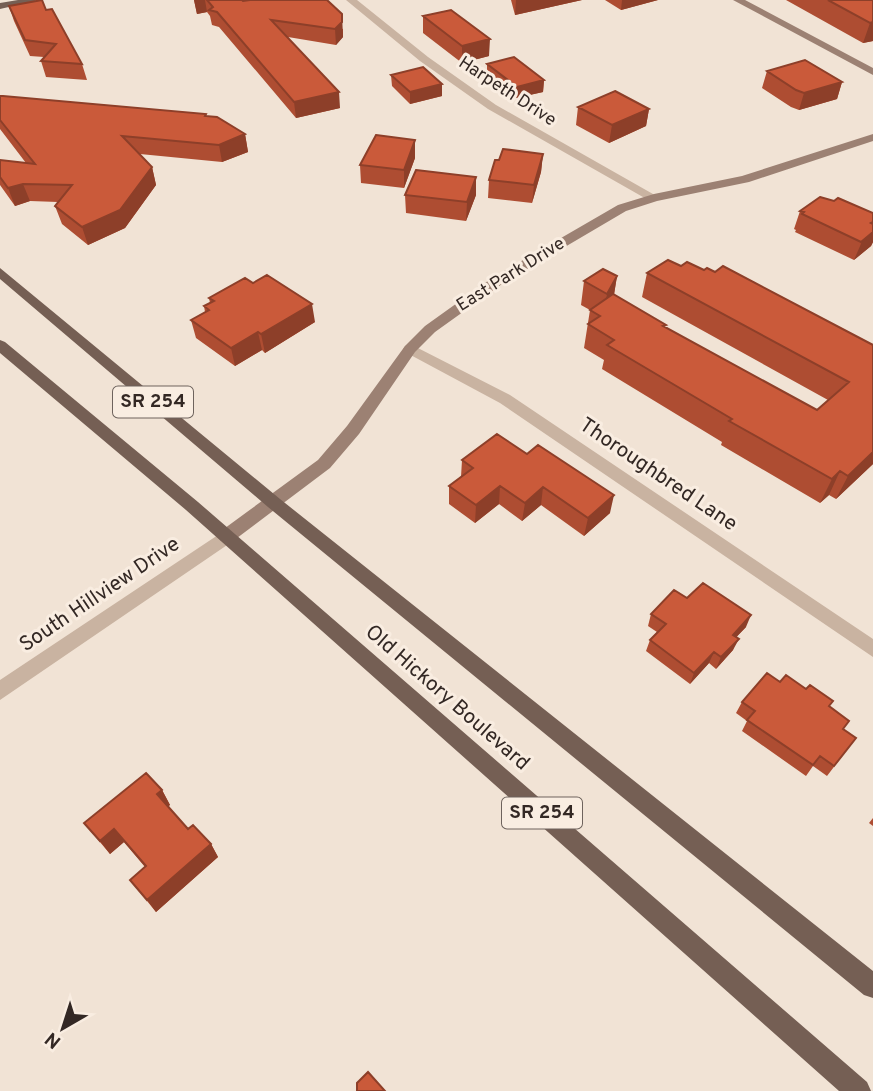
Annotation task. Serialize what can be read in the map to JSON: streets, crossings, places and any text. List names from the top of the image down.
{
  "streets": {
    "main road": ["SR 254", "Old Hickory Boulevard"],
    "street": [
      "Harpeth Drive",
      "East Park Drive",
      "Thoroughbred Lane",
      "South Hillview Drive"
    ]
  },
  "crossings": [
    ["Harpeth Drive", "East Park Drive"],
    ["East Park Drive", "Thoroughbred Lane"],
    ["East Park Drive", "South Hillview Drive"],
    ["East Park Drive", "Old Hickory Boulevard"],
    ["South Hillview Drive", "Old Hickory Boulevard"]
  ],
  "north": "bottom left"
}
